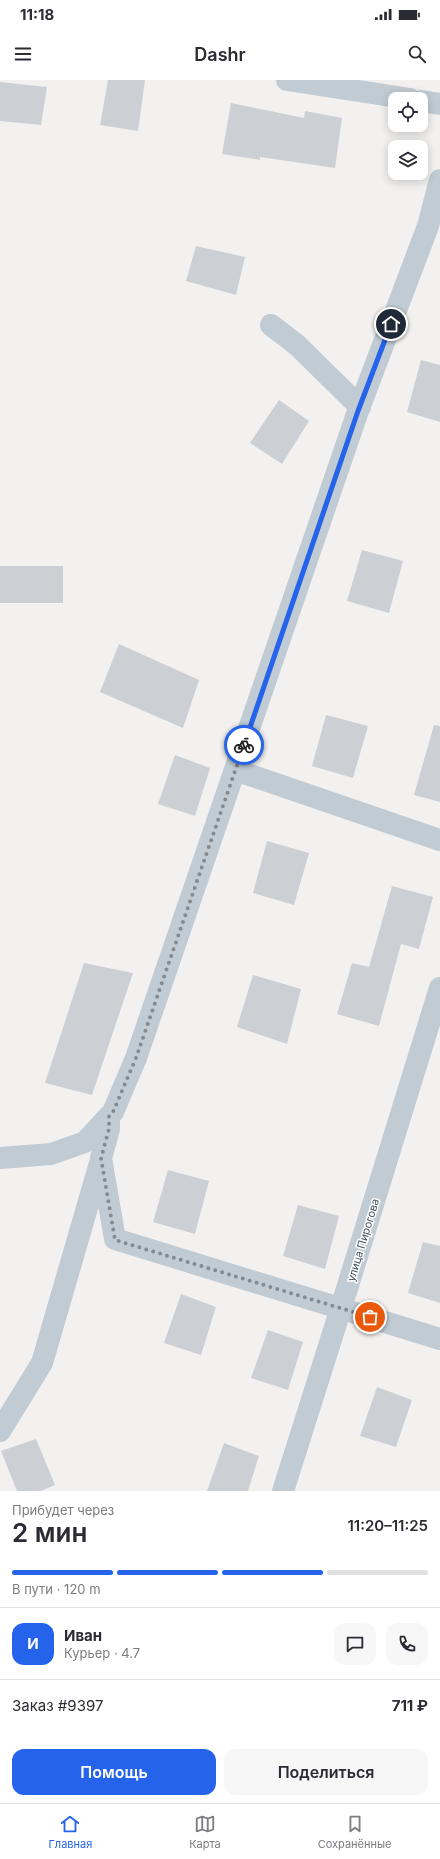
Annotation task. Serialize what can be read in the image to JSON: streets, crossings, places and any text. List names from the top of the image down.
{
  "streets": {
    "street": ["улица Пирогова"]
  },
  "page": {
    "status": "11:18",
    "header": "Dashr",
    "heading": ["2 мин", "Прибудет через", "11:20–11:25"],
    "panel": [
      "Иван",
      "Курьер · 4.7",
      "Заказ #9397",
      "711 ₽"
    ],
    "bar": "В пути · 120 m",
    "round": "И",
    "buttons": ["Помощь", "Поделиться"],
    "tabs": ["Главная", "Карта", "Сохранённые"]
  }
}
